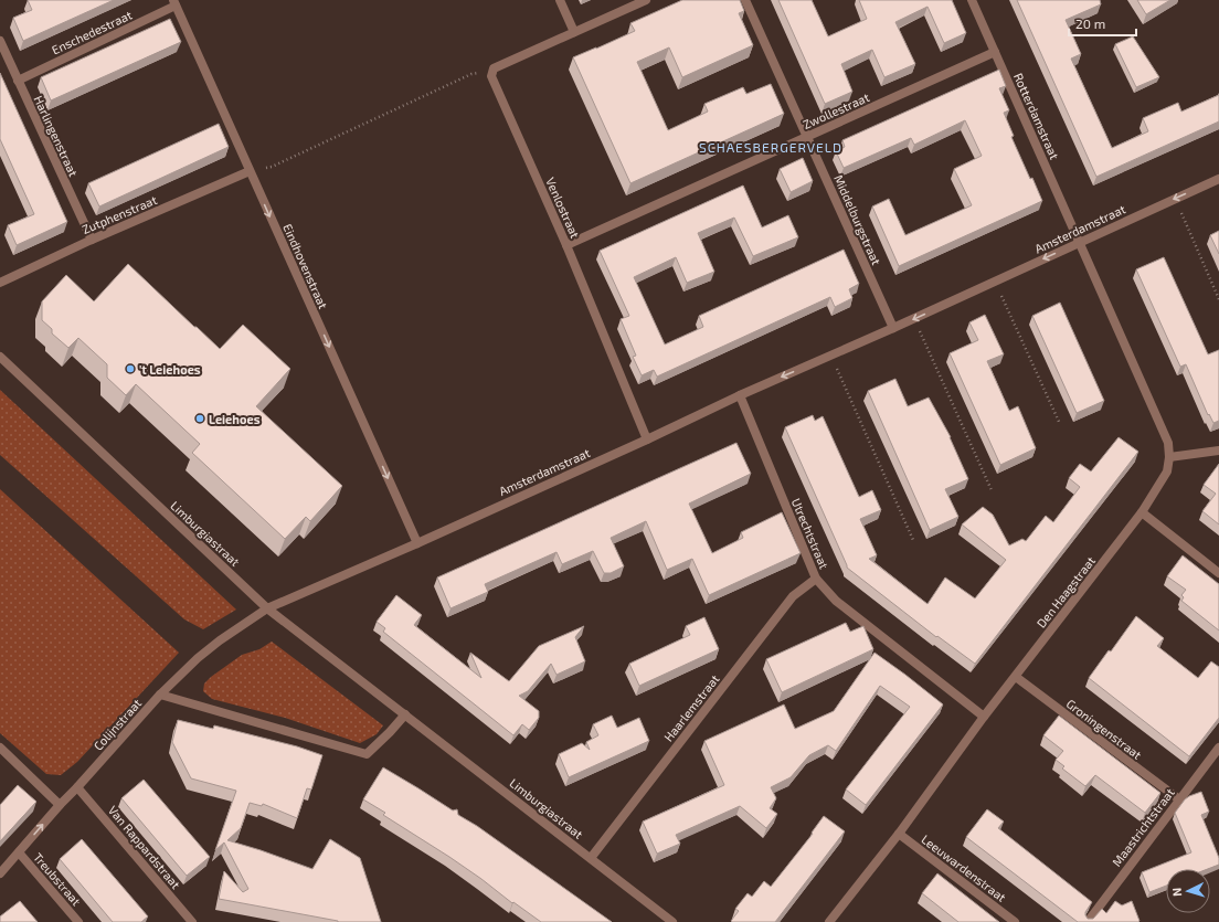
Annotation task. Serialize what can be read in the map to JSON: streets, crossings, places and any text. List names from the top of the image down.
{
  "streets": {
    "street": [
      "Enschedestraat",
      "Zwollestraat",
      "Rotterdamstraat",
      "Harlingenstraat",
      "Venlostraat",
      "Zutphenstraat",
      "Middelburgstraat",
      "Amsterdamstraat",
      "Eindhovenstraat",
      "Limburgiastraat",
      "Utrechtstraat",
      "Den Haagstraat",
      "Haarlemstraat",
      "Colijnstraat",
      "Groningenstraat",
      "Maastrichtstraat",
      "Van Rappardstraat",
      "Leeuwardenstraat",
      "Treubstraat"
    ]
  },
  "crossings": [
    ["Enschedestraat", "Harlingenstraat"],
    ["Enschedestraat", "Eindhovenstraat"],
    ["Zwollestraat", "Rotterdamstraat"],
    ["Zwollestraat", "Venlostraat"],
    ["Zwollestraat", "Middelburgstraat"],
    ["Rotterdamstraat", "Amsterdamstraat"],
    ["Rotterdamstraat", "Den Haagstraat"],
    ["Harlingenstraat", "Zutphenstraat"],
    ["Venlostraat", "Amsterdamstraat"],
    ["Zutphenstraat", "Eindhovenstraat"],
    ["Middelburgstraat", "Amsterdamstraat"],
    ["Amsterdamstraat", "Eindhovenstraat"],
    ["Amsterdamstraat", "Limburgiastraat"],
    ["Amsterdamstraat", "Utrechtstraat"],
    ["Amsterdamstraat", "Den Haagstraat"],
    ["Amsterdamstraat", "Colijnstraat"],
    ["Limburgiastraat", "Haarlemstraat"],
    ["Limburgiastraat", "Colijnstraat"],
    ["Utrechtstraat", "Den Haagstraat"],
    ["Utrechtstraat", "Haarlemstraat"],
    ["Den Haagstraat", "Groningenstraat"],
    ["Den Haagstraat", "Leeuwardenstraat"],
    ["Colijnstraat", "Van Rappardstraat"],
    ["Colijnstraat", "Treubstraat"],
    ["Groningenstraat", "Maastrichtstraat"]
  ],
  "one_way": ["Eindhovenstraat"],
  "districts": ["SCHAESBERGERVELD"],
  "places": ["'t Leiehoes", "Leiehoes"],
  "scale_bar": "20 m",
  "north": "left"
}
